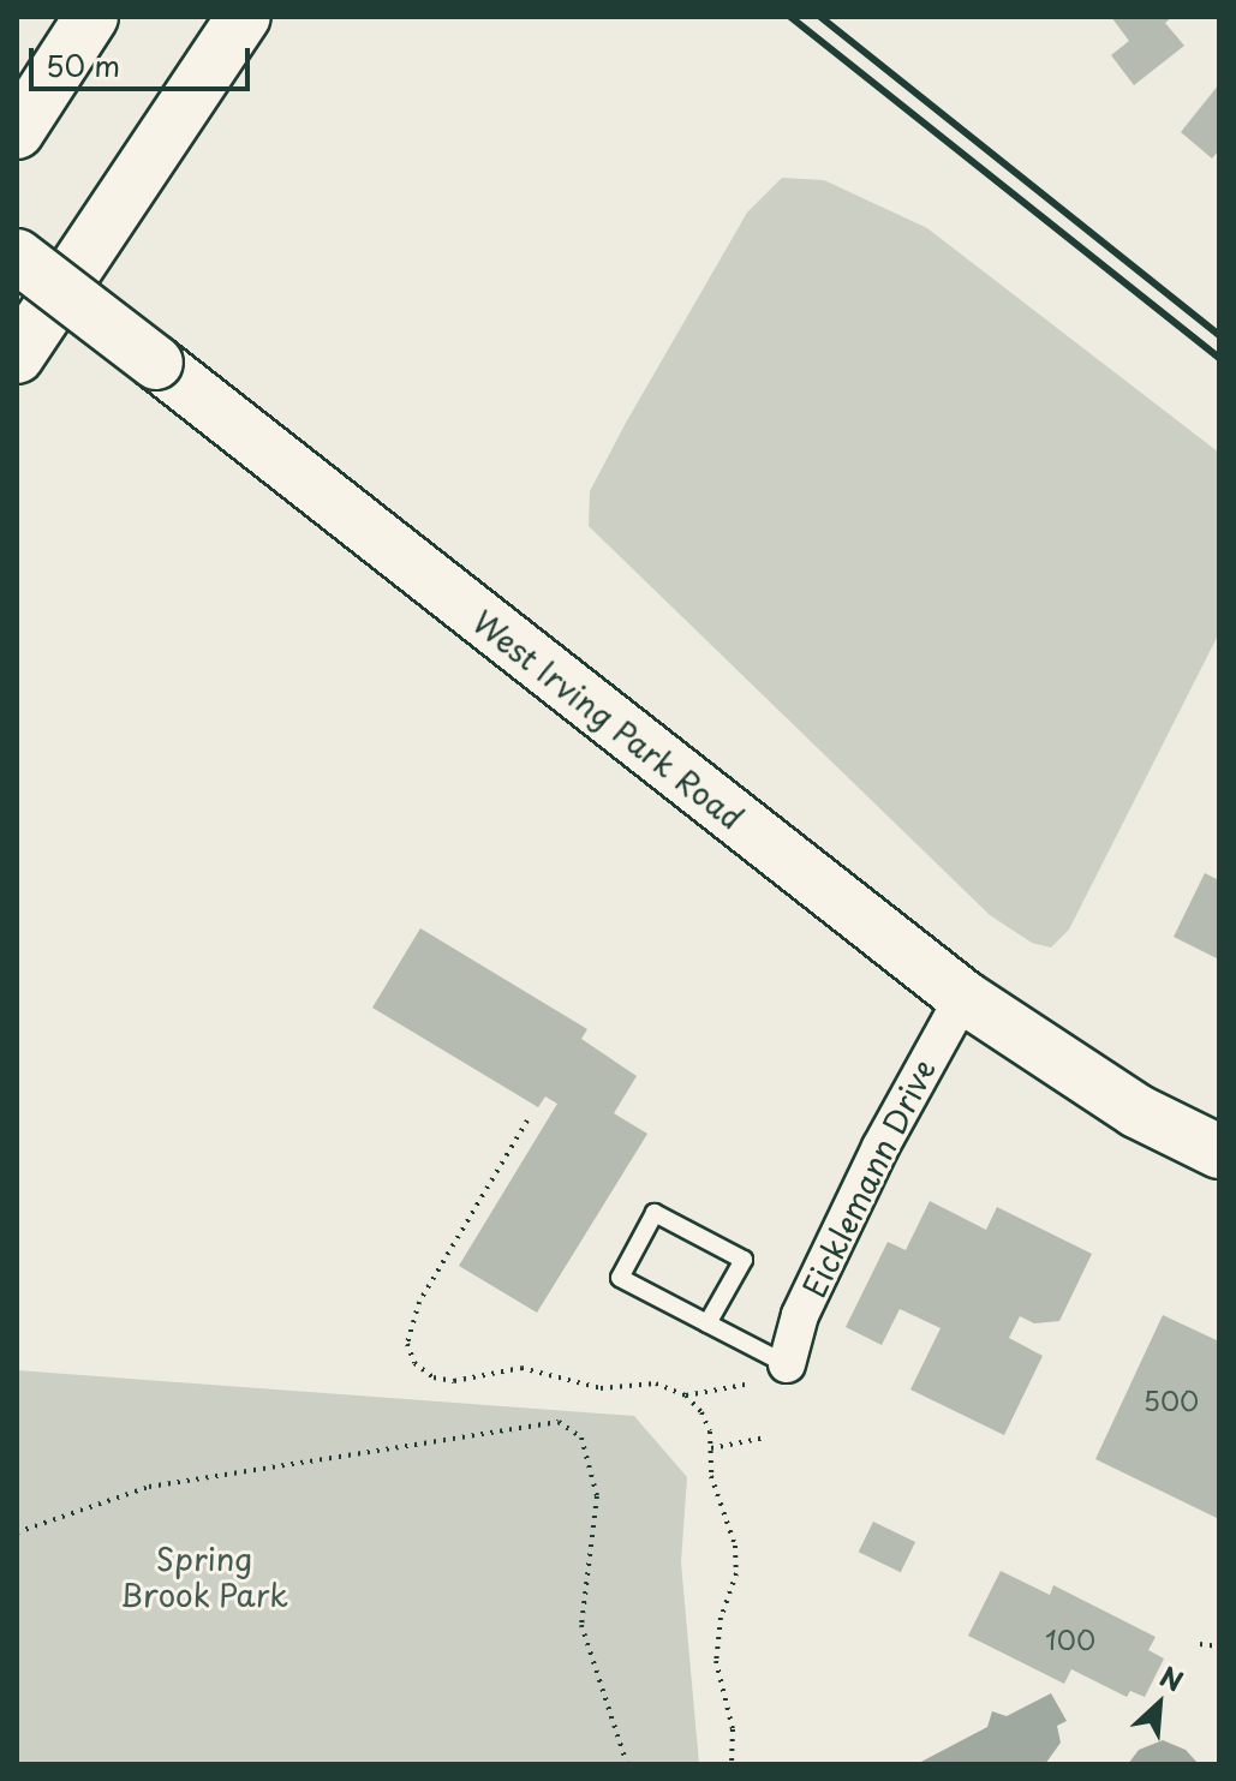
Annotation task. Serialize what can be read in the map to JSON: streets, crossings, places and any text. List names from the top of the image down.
{
  "streets": {
    "main road": ["West Irving Park Road"],
    "street": ["Eicklemann Drive"]
  },
  "crossings": [
    ["West Irving Park Road", "Eicklemann Drive"]
  ],
  "parks": ["Spring Brook Park"],
  "house_numbers": ["500", "100"],
  "scale_bar": "50 m",
  "north": "top right"
}
